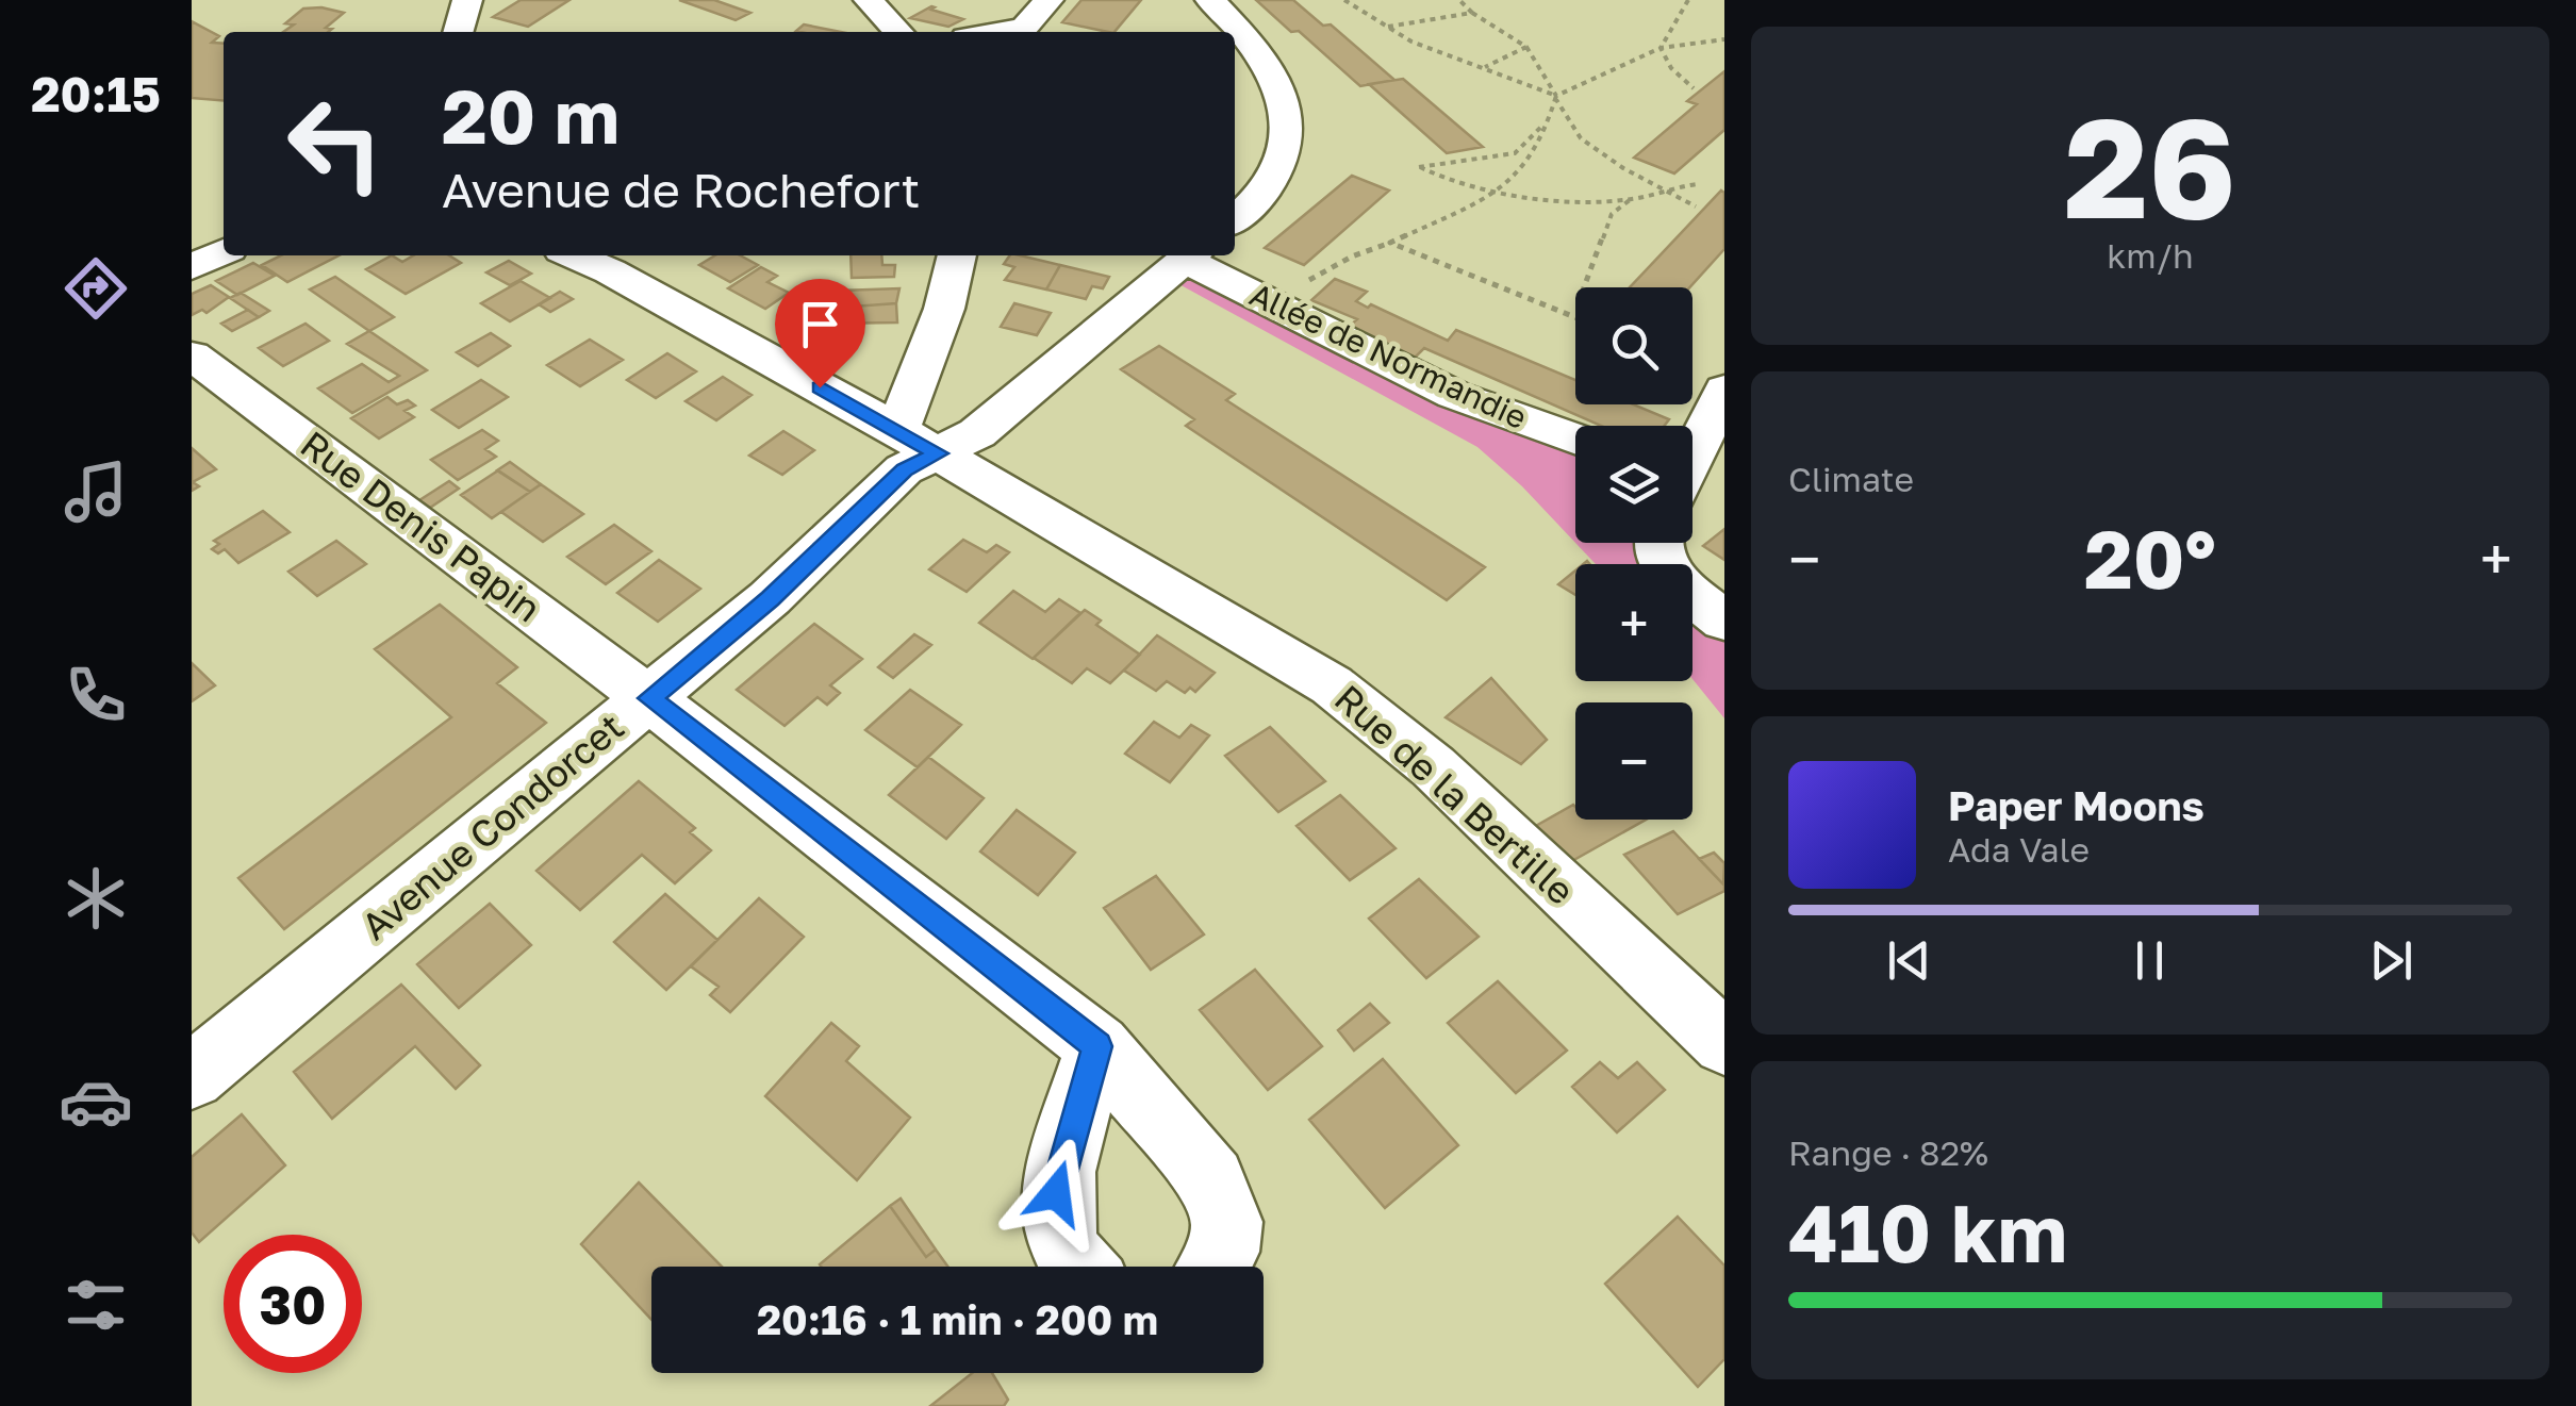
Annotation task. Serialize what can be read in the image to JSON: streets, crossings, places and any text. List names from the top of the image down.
{
  "streets": {
    "street": [
      "Allée de Normandie",
      "Rue Denis Papin",
      "Rue de la Bertille",
      "Avenue Condorcet"
    ]
  },
  "crossings": [
    ["Rue Denis Papin", "Avenue Condorcet"],
    ["Rue de la Bertille", "Avenue Condorcet"]
  ],
  "page": {
    "tabs": "20:15",
    "tile": [
      ["26", "km/h"],
      "Climate",
      ["Range · 82%", "410 km"]
    ],
    "turn": ["20 m", "Avenue de Rochefort"],
    "map_buttons": ["+", "−"],
    "heat": ["−", "20°", "+"],
    "song": ["Paper Moons", "Ada Vale"],
    "limit": "30",
    "trip": "20:16 · 1 min · 200 m"
  }
}
